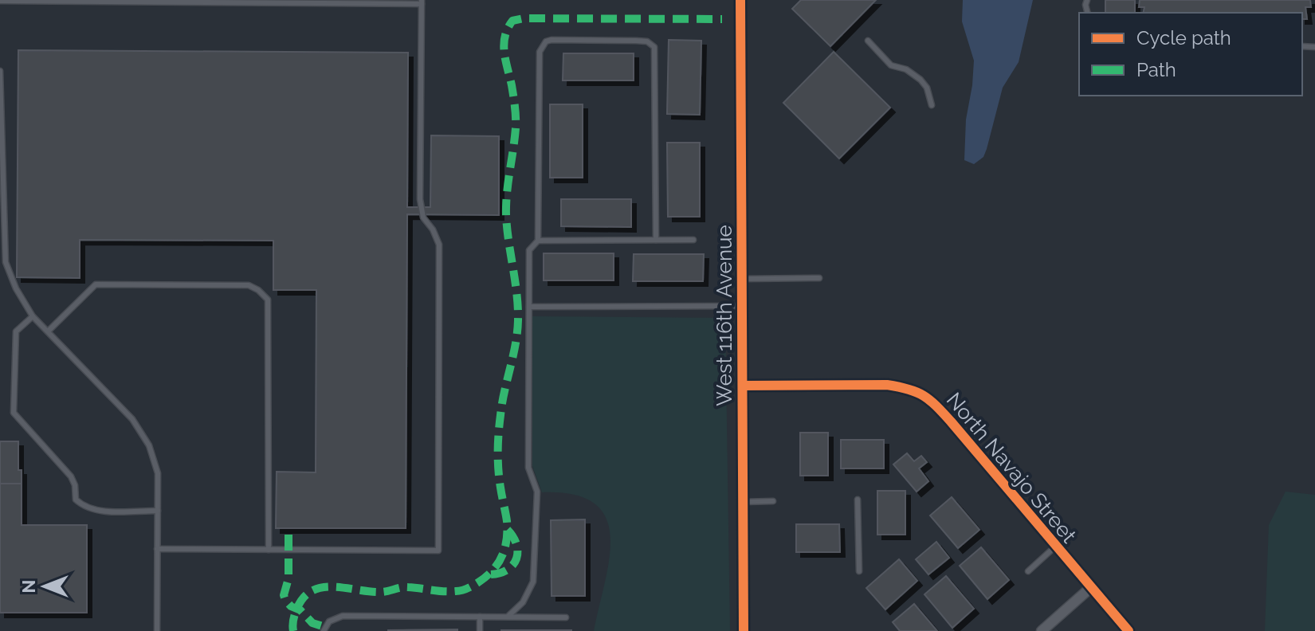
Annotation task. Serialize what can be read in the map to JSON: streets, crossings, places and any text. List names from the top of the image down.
{
  "streets": {
    "street": ["West 116th Avenue", "North Navajo Street"]
  },
  "crossings": [
    ["West 116th Avenue", "North Navajo Street"]
  ],
  "legend": ["Cycle path", "Path"],
  "north": "left"
}
